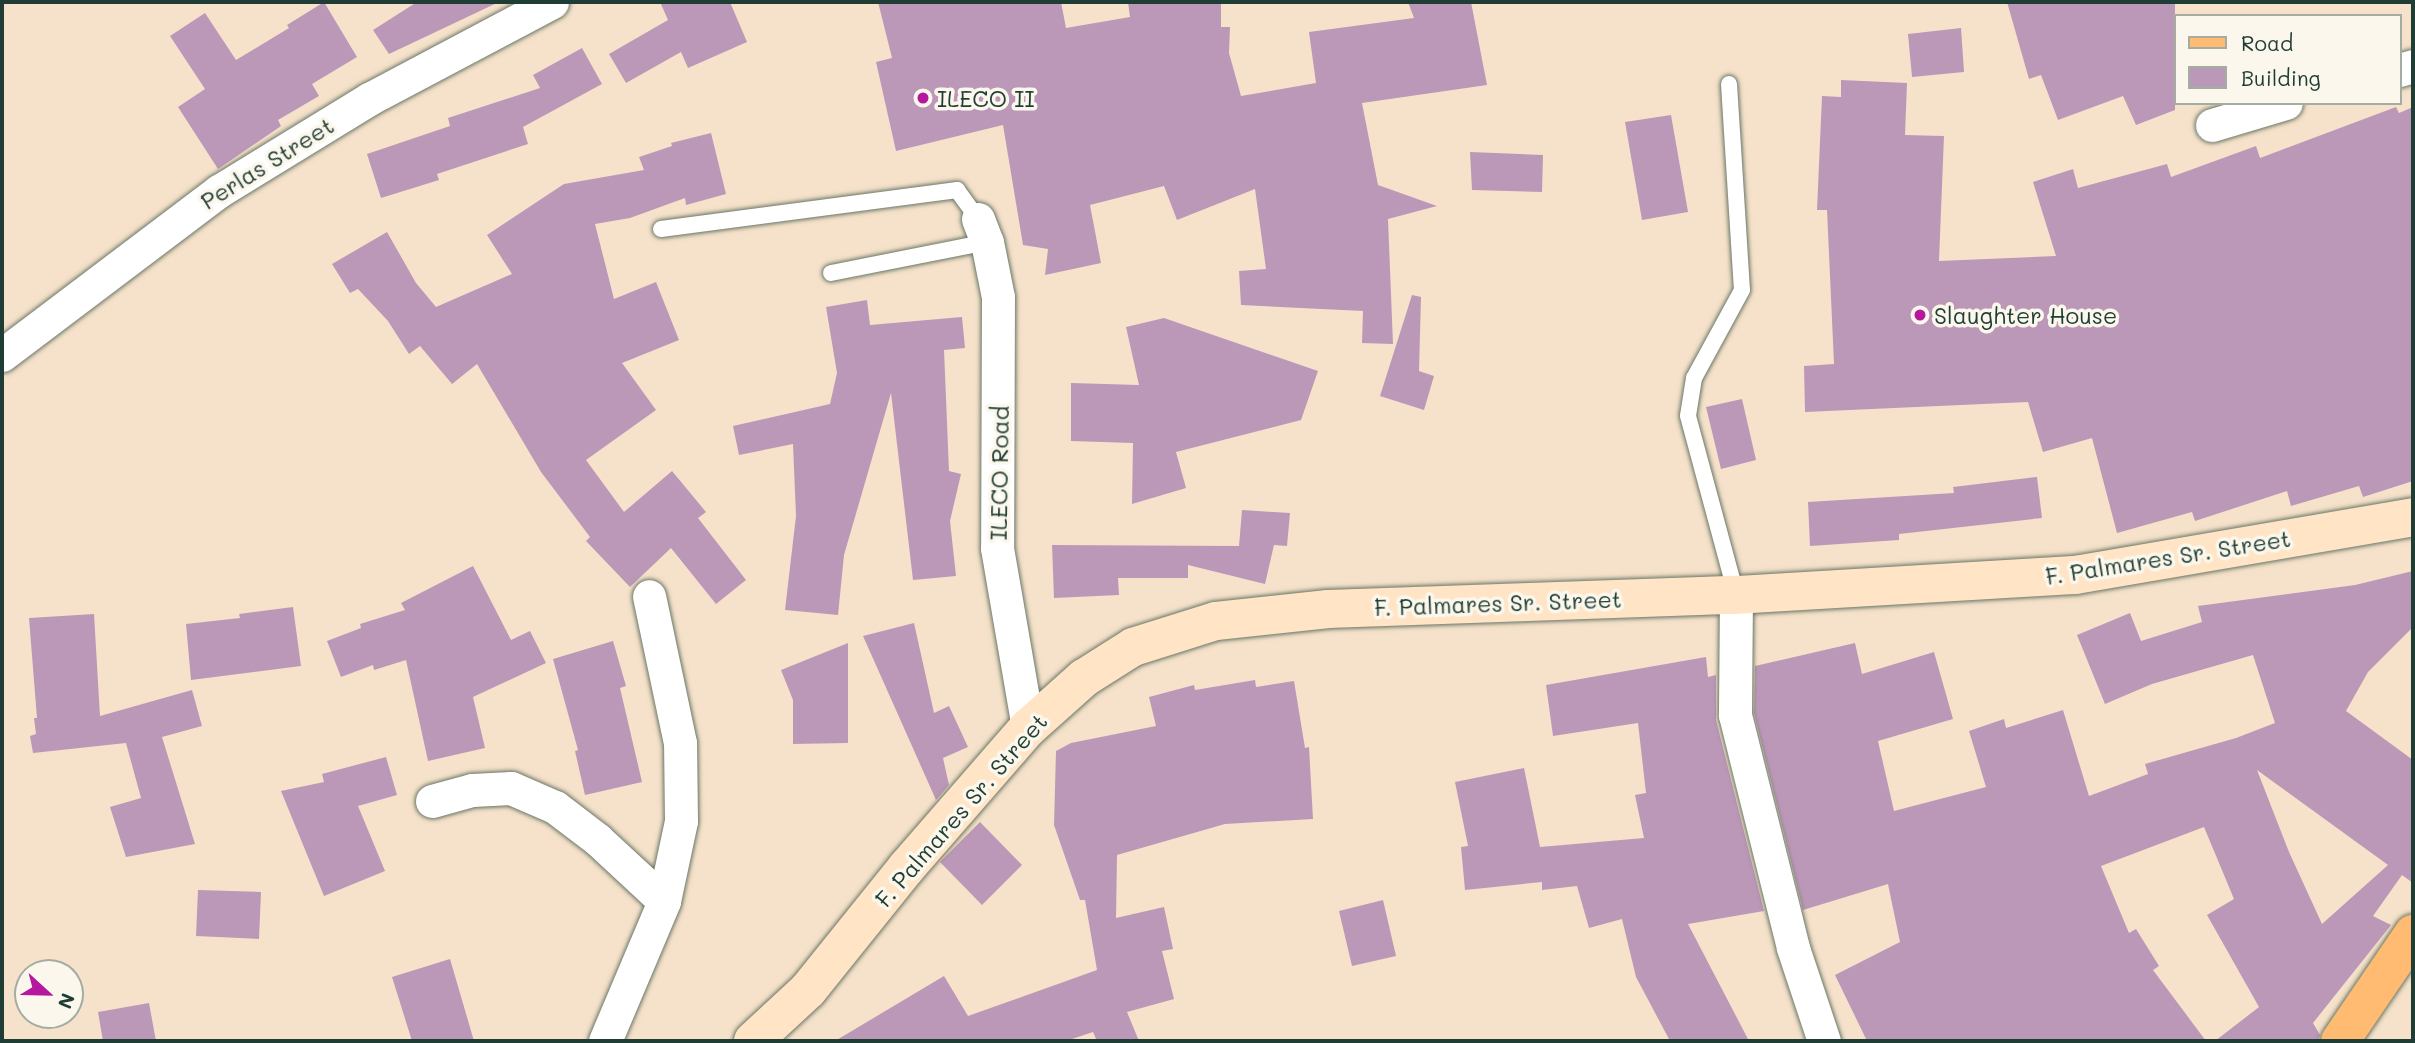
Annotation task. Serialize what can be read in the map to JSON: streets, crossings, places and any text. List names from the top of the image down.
{
  "streets": {
    "main road": ["F. Palmares Sr. Street"],
    "street": ["Perlas Street", "ILECO Road"]
  },
  "crossings": [
    ["ILECO Road", "F. Palmares Sr. Street"]
  ],
  "places": ["ILECO II", "Slaughter House"],
  "legend": ["Road", "Building"],
  "north": "right"
}
